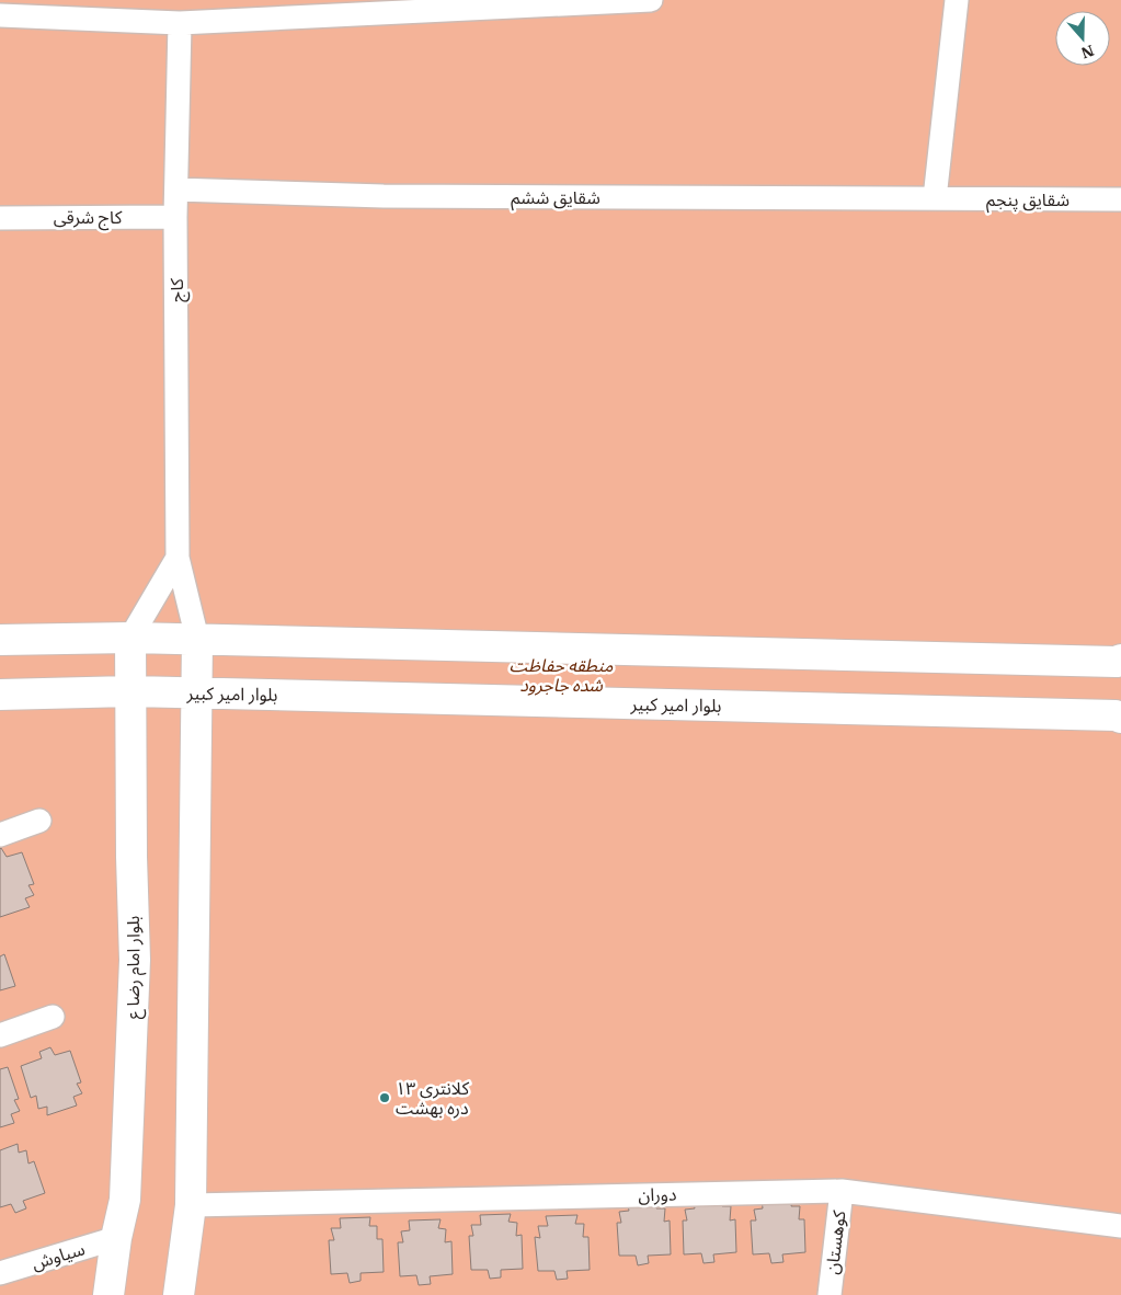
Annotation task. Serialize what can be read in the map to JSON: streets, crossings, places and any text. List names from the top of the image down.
{
  "streets": {
    "main road": ["بلوار امیر کبیر", "بلوار امام رضا ع"],
    "street": [
      "شقایق ششم",
      "شقایق پنجم",
      "کاج شرقی",
      "کاج",
      "دوران",
      "کوهستان",
      "سیاوش"
    ]
  },
  "crossings": [
    ["شقایق ششم", "شقایق پنجم"],
    ["شقایق ششم", "کاج"],
    ["کاج شرقی", "کاج"],
    ["بلوار امیر کبیر", "بلوار امام رضا ع"],
    ["بلوار امام رضا ع", "سیاوش"],
    ["دوران", "کوهستان"]
  ],
  "parks": ["منطقه حفاظت شده جاجرود"],
  "places": ["کلانتری ۱۳ دره بهشت"],
  "north": "bottom"
}
